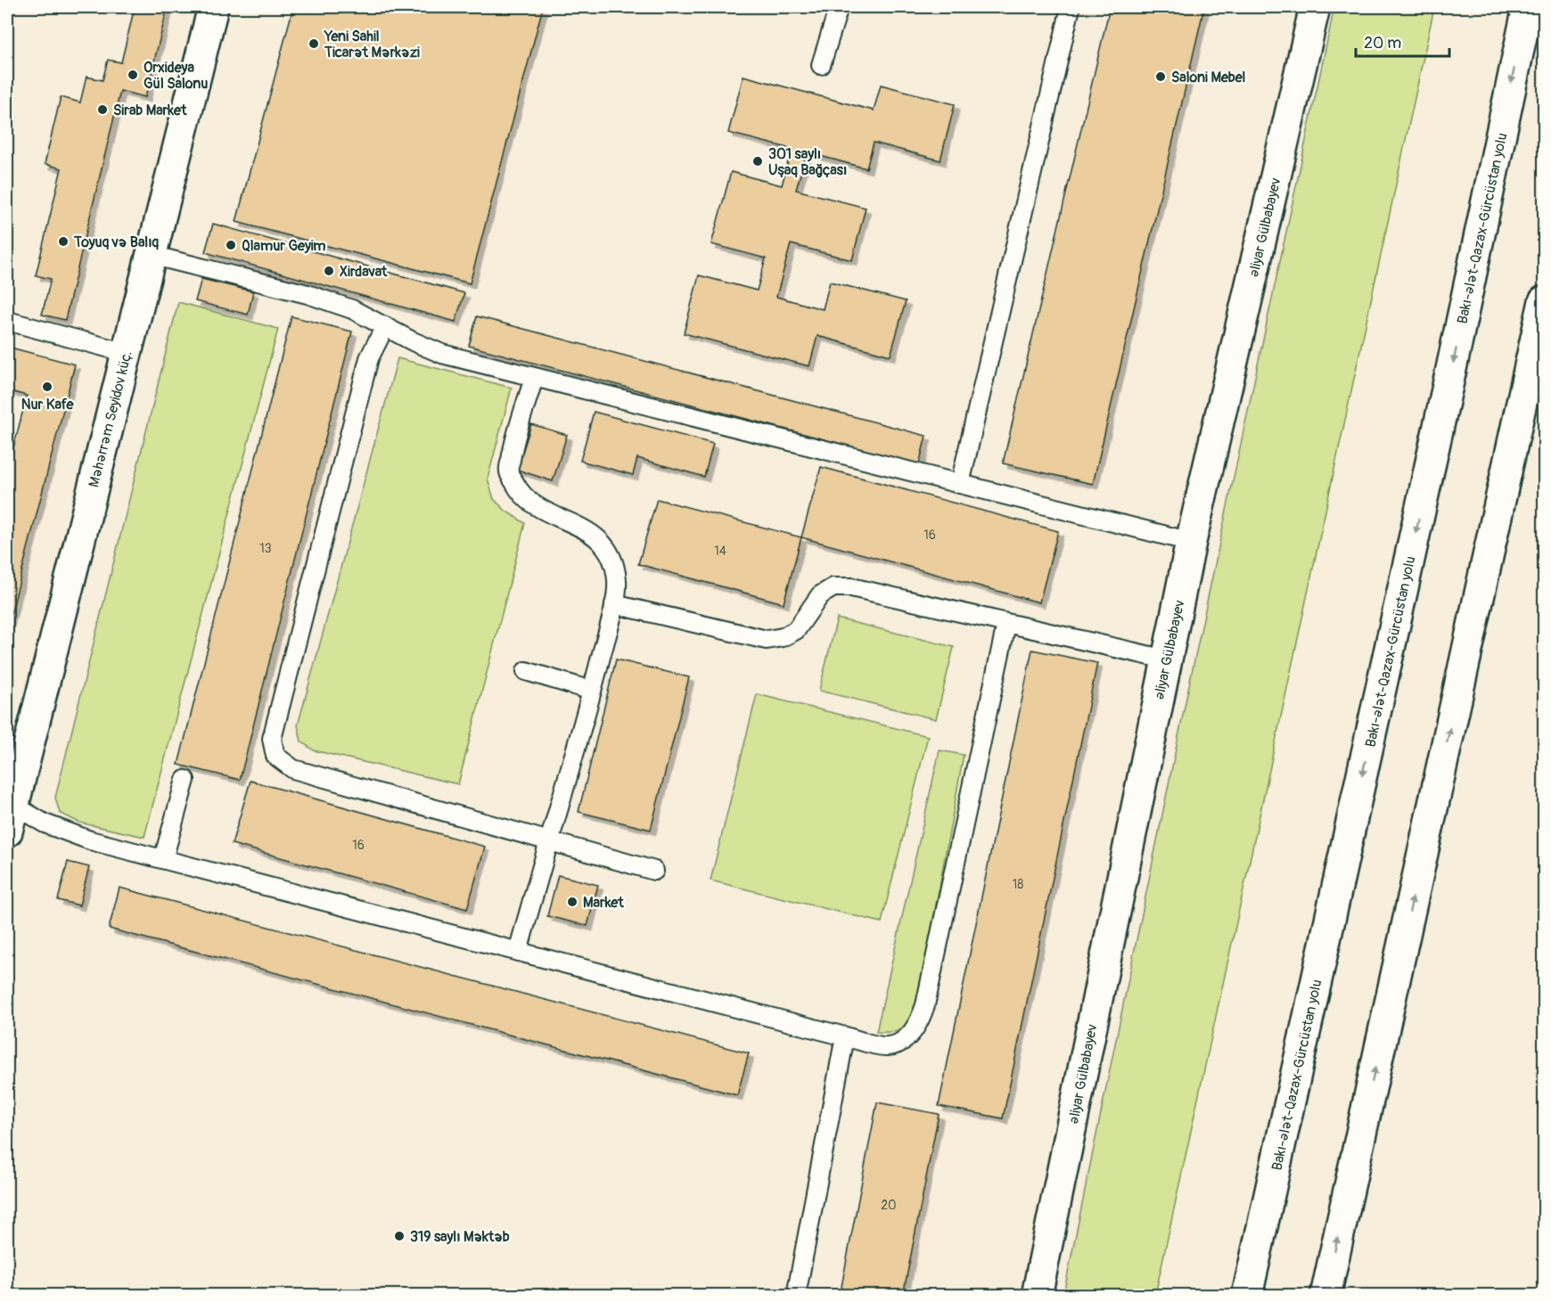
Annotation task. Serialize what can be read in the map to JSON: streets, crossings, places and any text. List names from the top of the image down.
{
  "streets": {
    "main road": ["Əliyar Gülbabayev", "Bakı-Ələt-Qazax-Gürcüstan yolu", "Məhərrəm Seyidov küç."]
  },
  "places": [
    "Yeni Sahil Ticarət Mərkəzi",
    "Orxideya Gül Salonu",
    "Saloni Mebel",
    "Sirab Market",
    "301 saylı Uşaq Bağçası",
    "Toyuq və Balıq",
    "Qlamur Geyim",
    "Xirdavat",
    "Nur Kafe",
    "Market",
    "319 saylı Məktəb"
  ],
  "house_numbers": [
    "16",
    "13",
    "14",
    "16",
    "18",
    "20"
  ],
  "scale_bar": "20 m"
}
